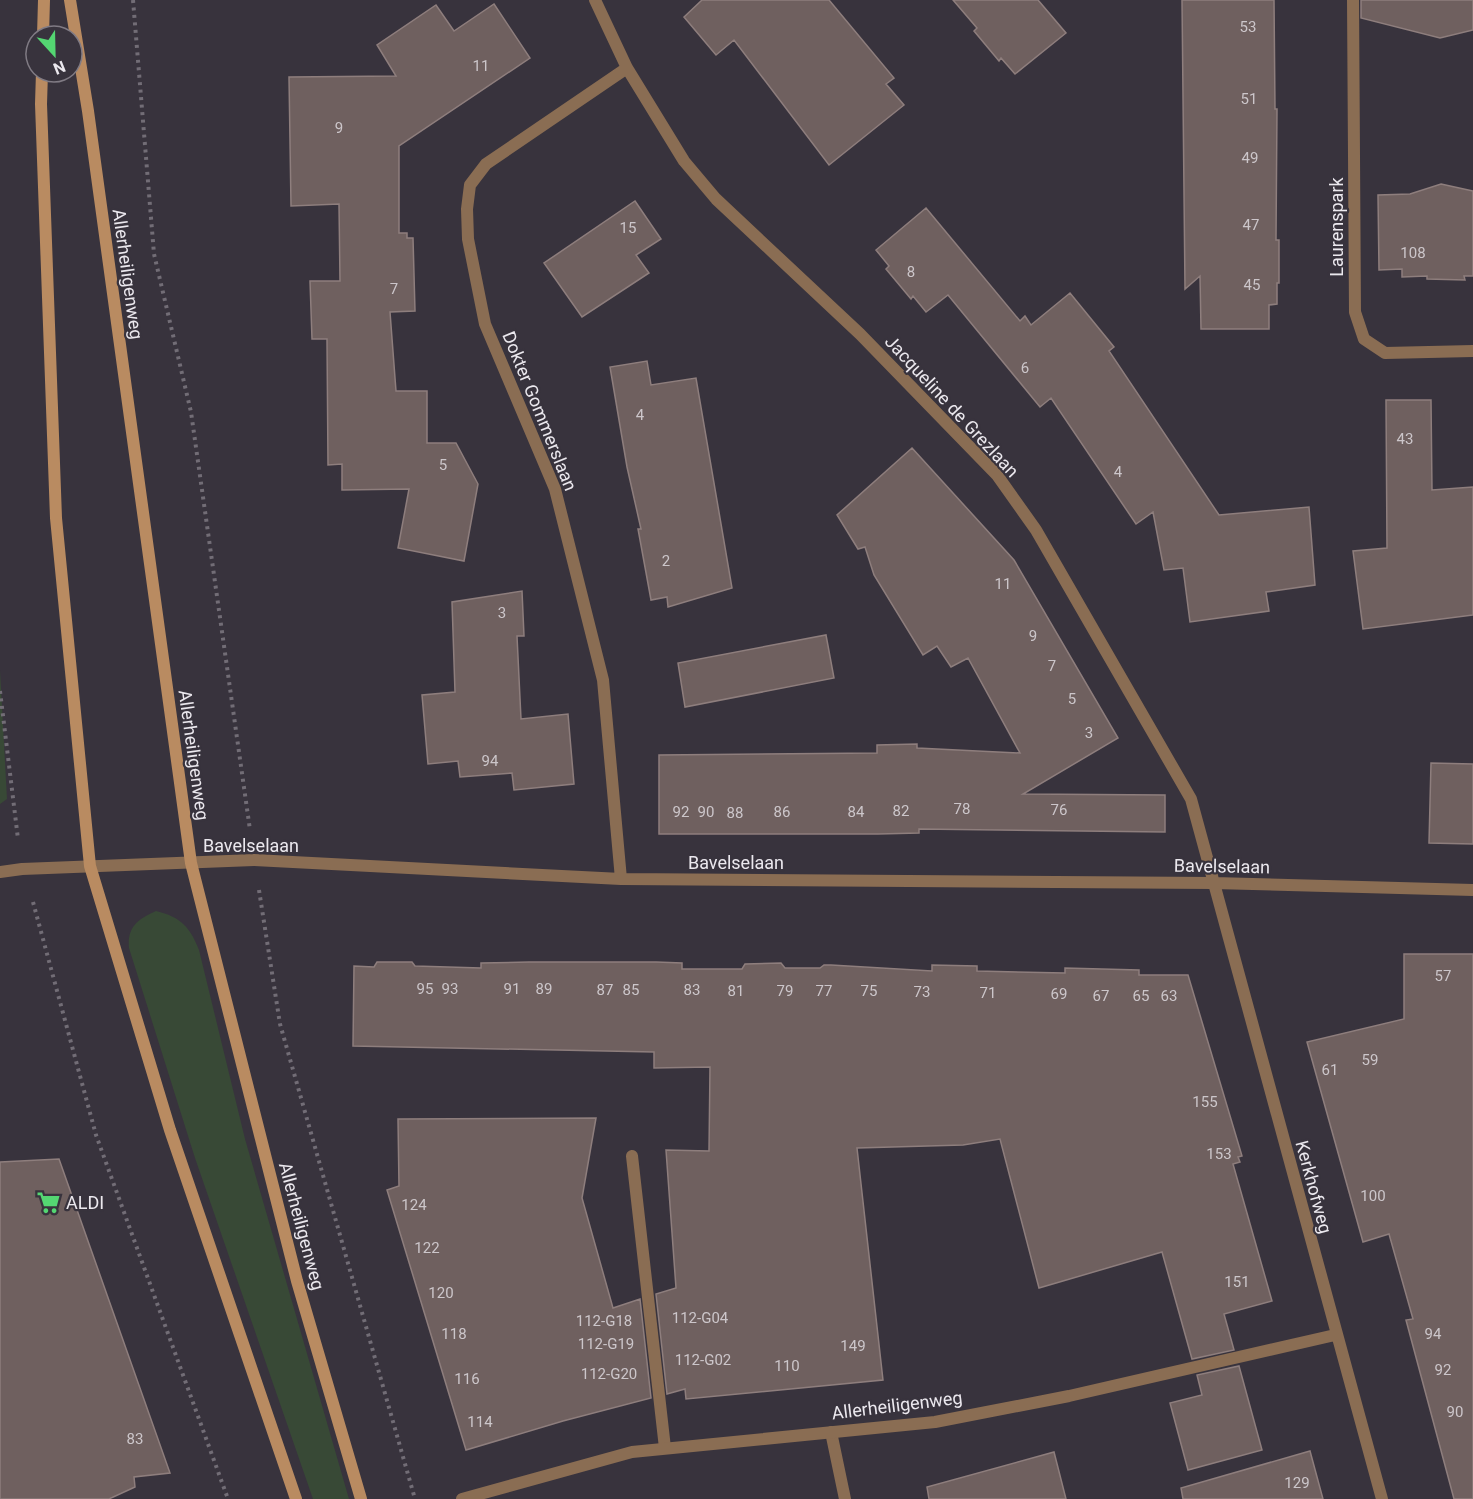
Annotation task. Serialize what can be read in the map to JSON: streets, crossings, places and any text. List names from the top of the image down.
{
  "streets": {
    "main road": ["Allerheiligenweg"],
    "street": [
      "Laurenspark",
      "Jacqueline de Grezlaan",
      "Dokter Gommerslaan",
      "Bavelselaan",
      "Kerkhofweg"
    ]
  },
  "crossings": [
    ["Allerheiligenweg", "Bavelselaan"],
    ["Allerheiligenweg", "Kerkhofweg"],
    ["Jacqueline de Grezlaan", "Dokter Gommerslaan"],
    ["Jacqueline de Grezlaan", "Bavelselaan"],
    ["Jacqueline de Grezlaan", "Kerkhofweg"],
    ["Dokter Gommerslaan", "Bavelselaan"],
    ["Bavelselaan", "Kerkhofweg"]
  ],
  "places": {
    "supermarket": ["ALDI"]
  },
  "house_numbers": [
    "53",
    "11",
    "51",
    "9",
    "49",
    "47",
    "15",
    "108",
    "8",
    "45",
    "7",
    "6",
    "4",
    "43",
    "5",
    "4",
    "2",
    "11",
    "3",
    "9",
    "7",
    "5",
    "3",
    "94",
    "78",
    "76",
    "82",
    "92",
    "90",
    "86",
    "84",
    "88",
    "57",
    "95",
    "93",
    "91",
    "89",
    "87",
    "85",
    "83",
    "81",
    "79",
    "77",
    "75",
    "73",
    "71",
    "69",
    "67",
    "65",
    "63",
    "59",
    "61",
    "155",
    "153",
    "100",
    "124",
    "122",
    "151",
    "120",
    "112-G04",
    "112-G18",
    "118",
    "94",
    "112-G19",
    "149",
    "112-G02",
    "110",
    "92",
    "112-G20",
    "116",
    "90",
    "114",
    "83",
    "129"
  ],
  "north": "bottom"
}
